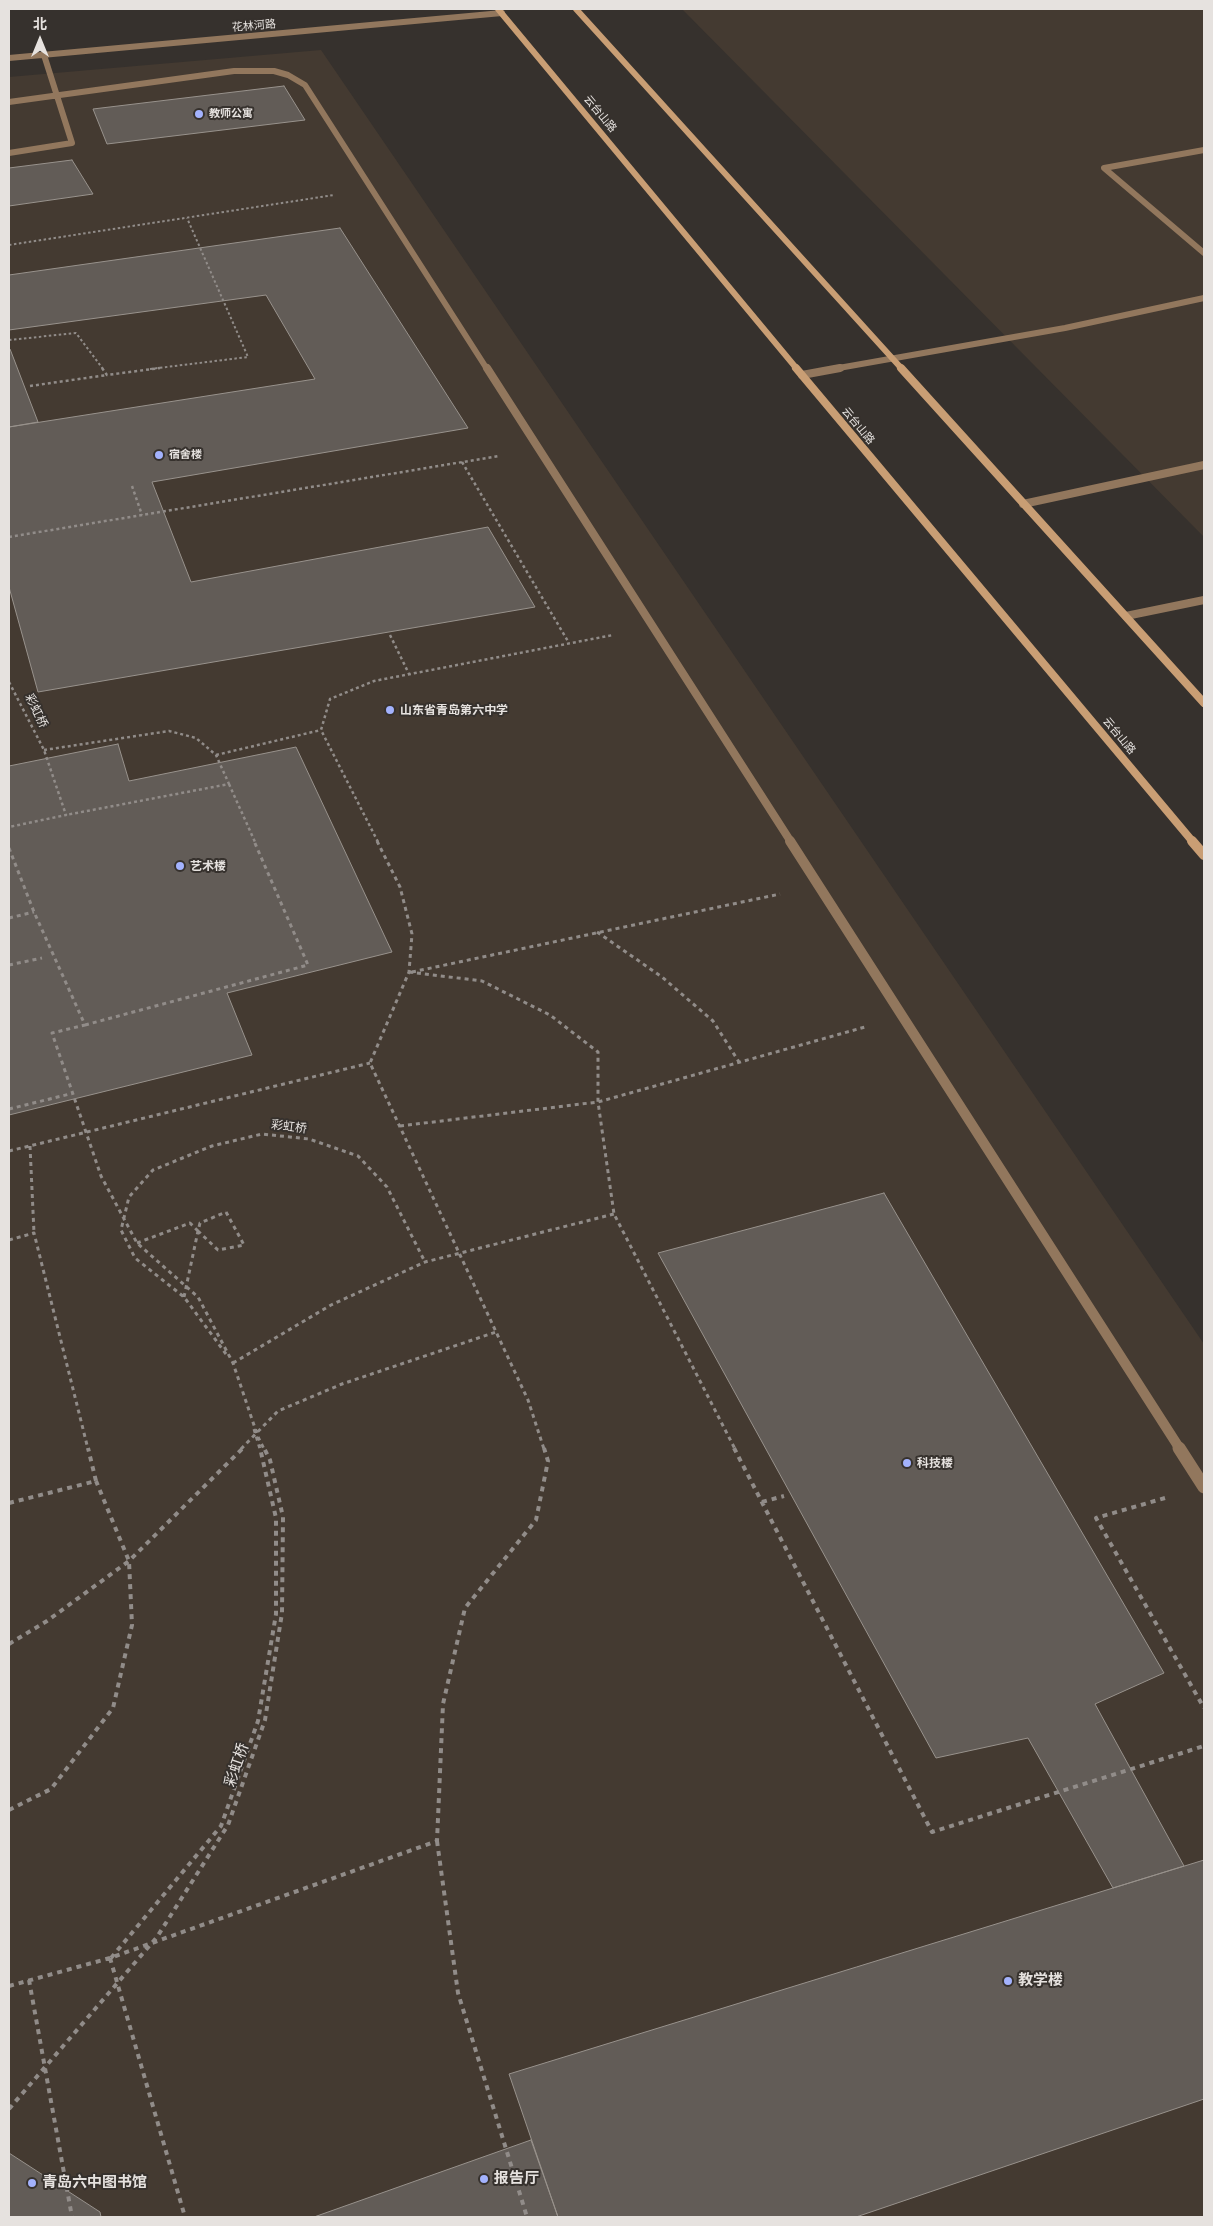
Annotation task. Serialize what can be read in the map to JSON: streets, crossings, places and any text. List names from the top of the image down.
{
  "streets": {
    "main road": ["云台山路"],
    "street": ["花林河路"],
    "path": ["彩虹桥"]
  },
  "crossings": [
    ["花林河路", "云台山路"]
  ],
  "places": [
    "教师公寓",
    "宿舍楼",
    "山东省青岛第六中学",
    "艺术楼",
    "科技楼",
    "教学楼",
    "报告厅",
    "青岛六中图书馆"
  ],
  "north": "top"
}
